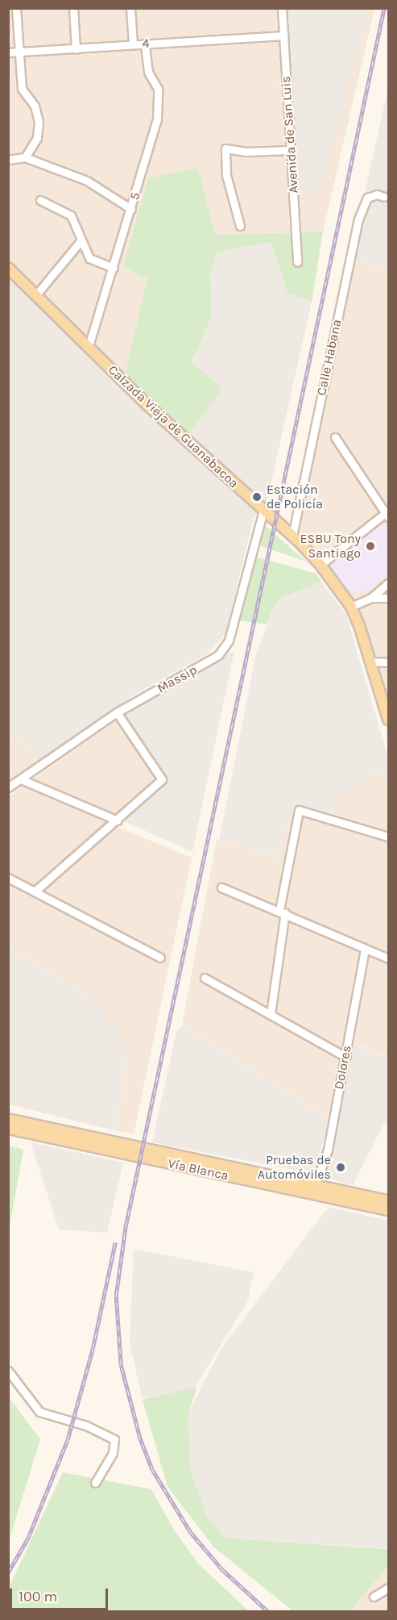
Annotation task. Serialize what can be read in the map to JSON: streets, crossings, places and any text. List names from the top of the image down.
{
  "streets": {
    "main road": ["Calzada Vieja de Guanabacoa", "Vía Blanca"],
    "street": [
      "4",
      "Avenida de San Luis",
      "5",
      "Calle Habana",
      "Massip",
      "Dolores"
    ]
  },
  "crossings": [
    ["4", "Avenida de San Luis"],
    ["4", "5"],
    ["5", "Calzada Vieja de Guanabacoa"],
    ["Calle Habana", "Calzada Vieja de Guanabacoa"],
    ["Calzada Vieja de Guanabacoa", "Massip"],
    ["Dolores", "Vía Blanca"]
  ],
  "places": ["Estación de Policía", "ESBU Tony Santiago", "Pruebas de Automóviles"],
  "scale_bar": "100 m"
}
